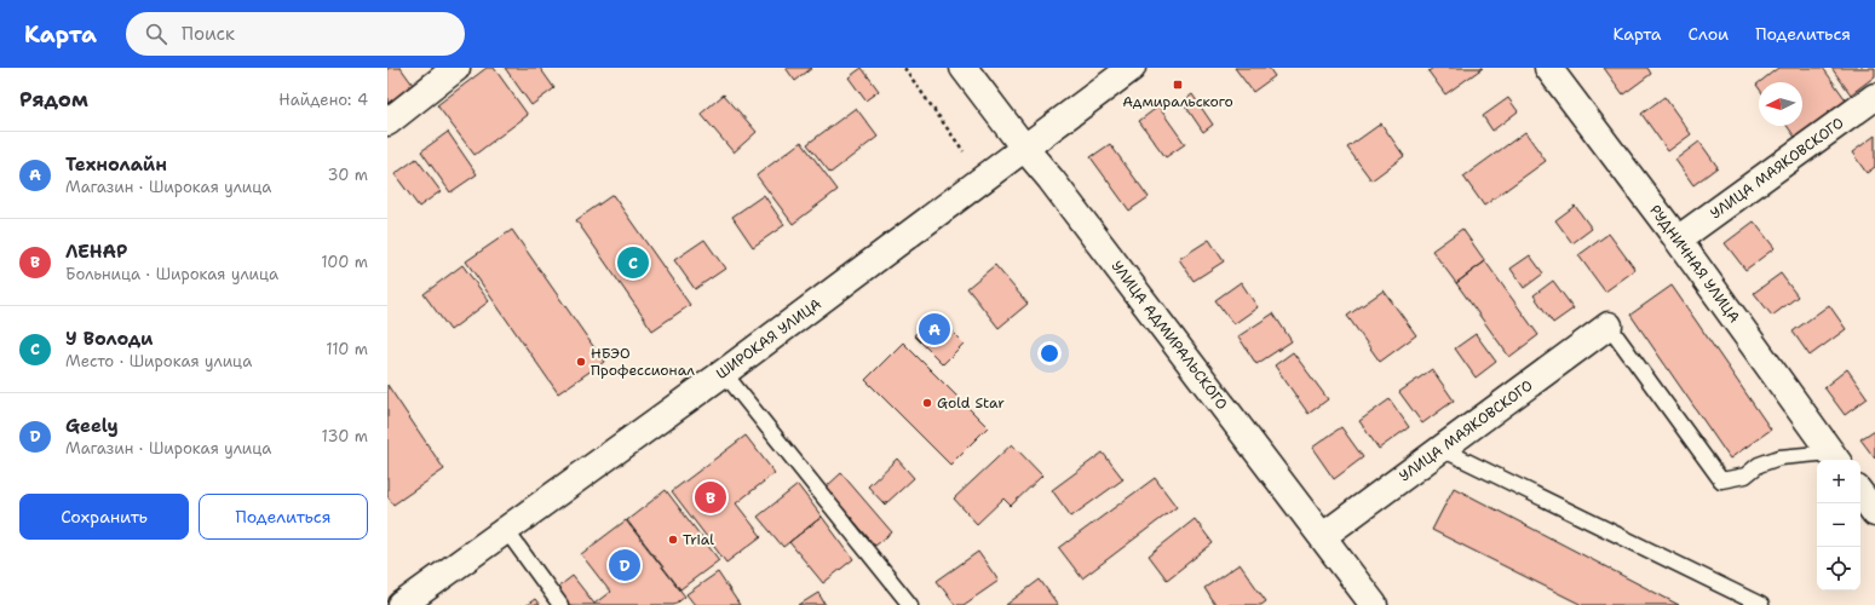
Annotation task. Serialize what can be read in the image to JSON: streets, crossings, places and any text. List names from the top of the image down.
{
  "streets": {
    "street": [
      "УЛИЦА МАЯКОВСКОГО",
      "РУДНИЧНАЯ УЛИЦА",
      "УЛИЦА АДМИРАЛЬСКОГО",
      "ШИРОКАЯ УЛИЦА"
    ]
  },
  "crossings": [
    ["УЛИЦА МАЯКОВСКОГО", "РУДНИЧНАЯ УЛИЦА"],
    ["УЛИЦА МАЯКОВСКОГО", "УЛИЦА АДМИРАЛЬСКОГО"],
    ["УЛИЦА АДМИРАЛЬСКОГО", "ШИРОКАЯ УЛИЦА"]
  ],
  "places": {
    "transit": ["Адмиральского"],
    "other": ["НБЭО Профессионал", "Gold Star", "Trial"]
  },
  "north": "left",
  "page": {
    "header": "Карта",
    "search": "Поиск",
    "nav": ["Карта", "Слои", "Поделиться"],
    "heading": ["Рядом", "Найдено: 4"],
    "list": [
      {
        "mark": "A",
        "name": "Технолайн",
        "note": "Магазин · Широкая улица",
        "value": "30 m"
      },
      {
        "mark": "B",
        "name": "ЛЕНАР",
        "note": "Больница · Широкая улица",
        "value": "100 m"
      },
      {
        "mark": "C",
        "name": "У Володи",
        "note": "Место · Широкая улица",
        "value": "110 m"
      },
      {
        "mark": "D",
        "name": "Geely",
        "note": "Магазин · Широкая улица",
        "value": "130 m"
      }
    ],
    "pins": [
      "C",
      "A",
      "B",
      "D"
    ],
    "map_buttons": ["+", "−"],
    "buttons": ["Сохранить", "Поделиться"]
  }
}
